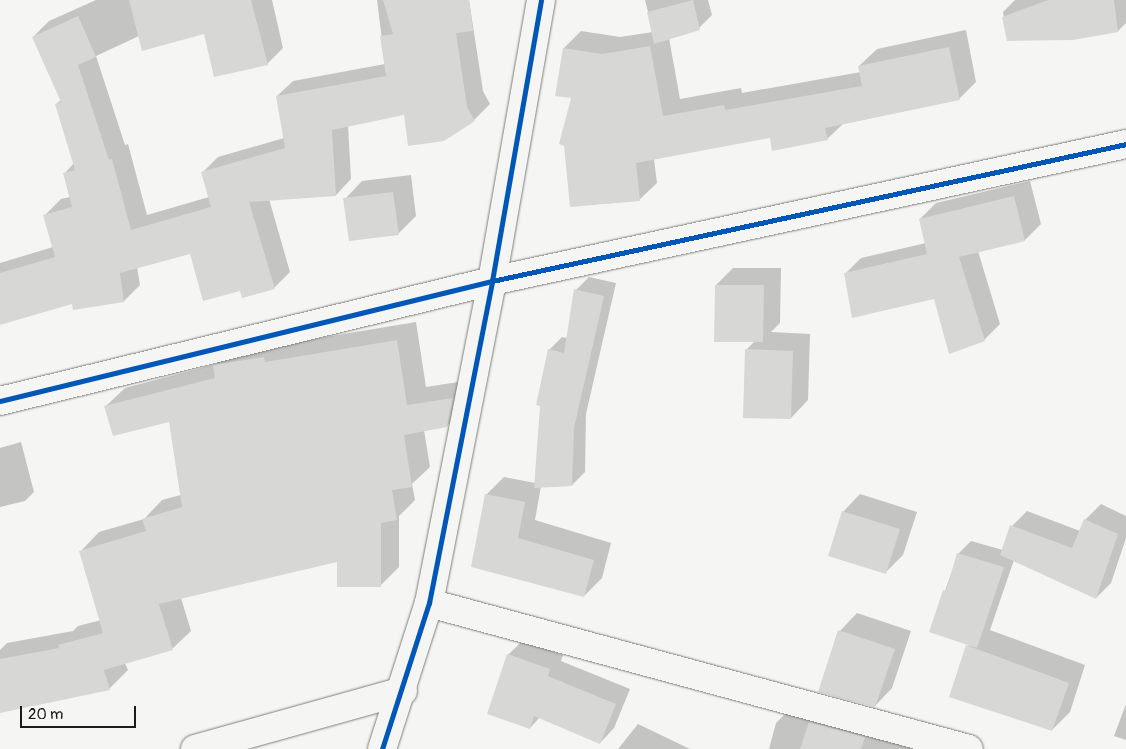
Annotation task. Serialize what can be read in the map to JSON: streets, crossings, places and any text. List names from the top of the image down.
{
  "scale_bar": "20 m"
}
